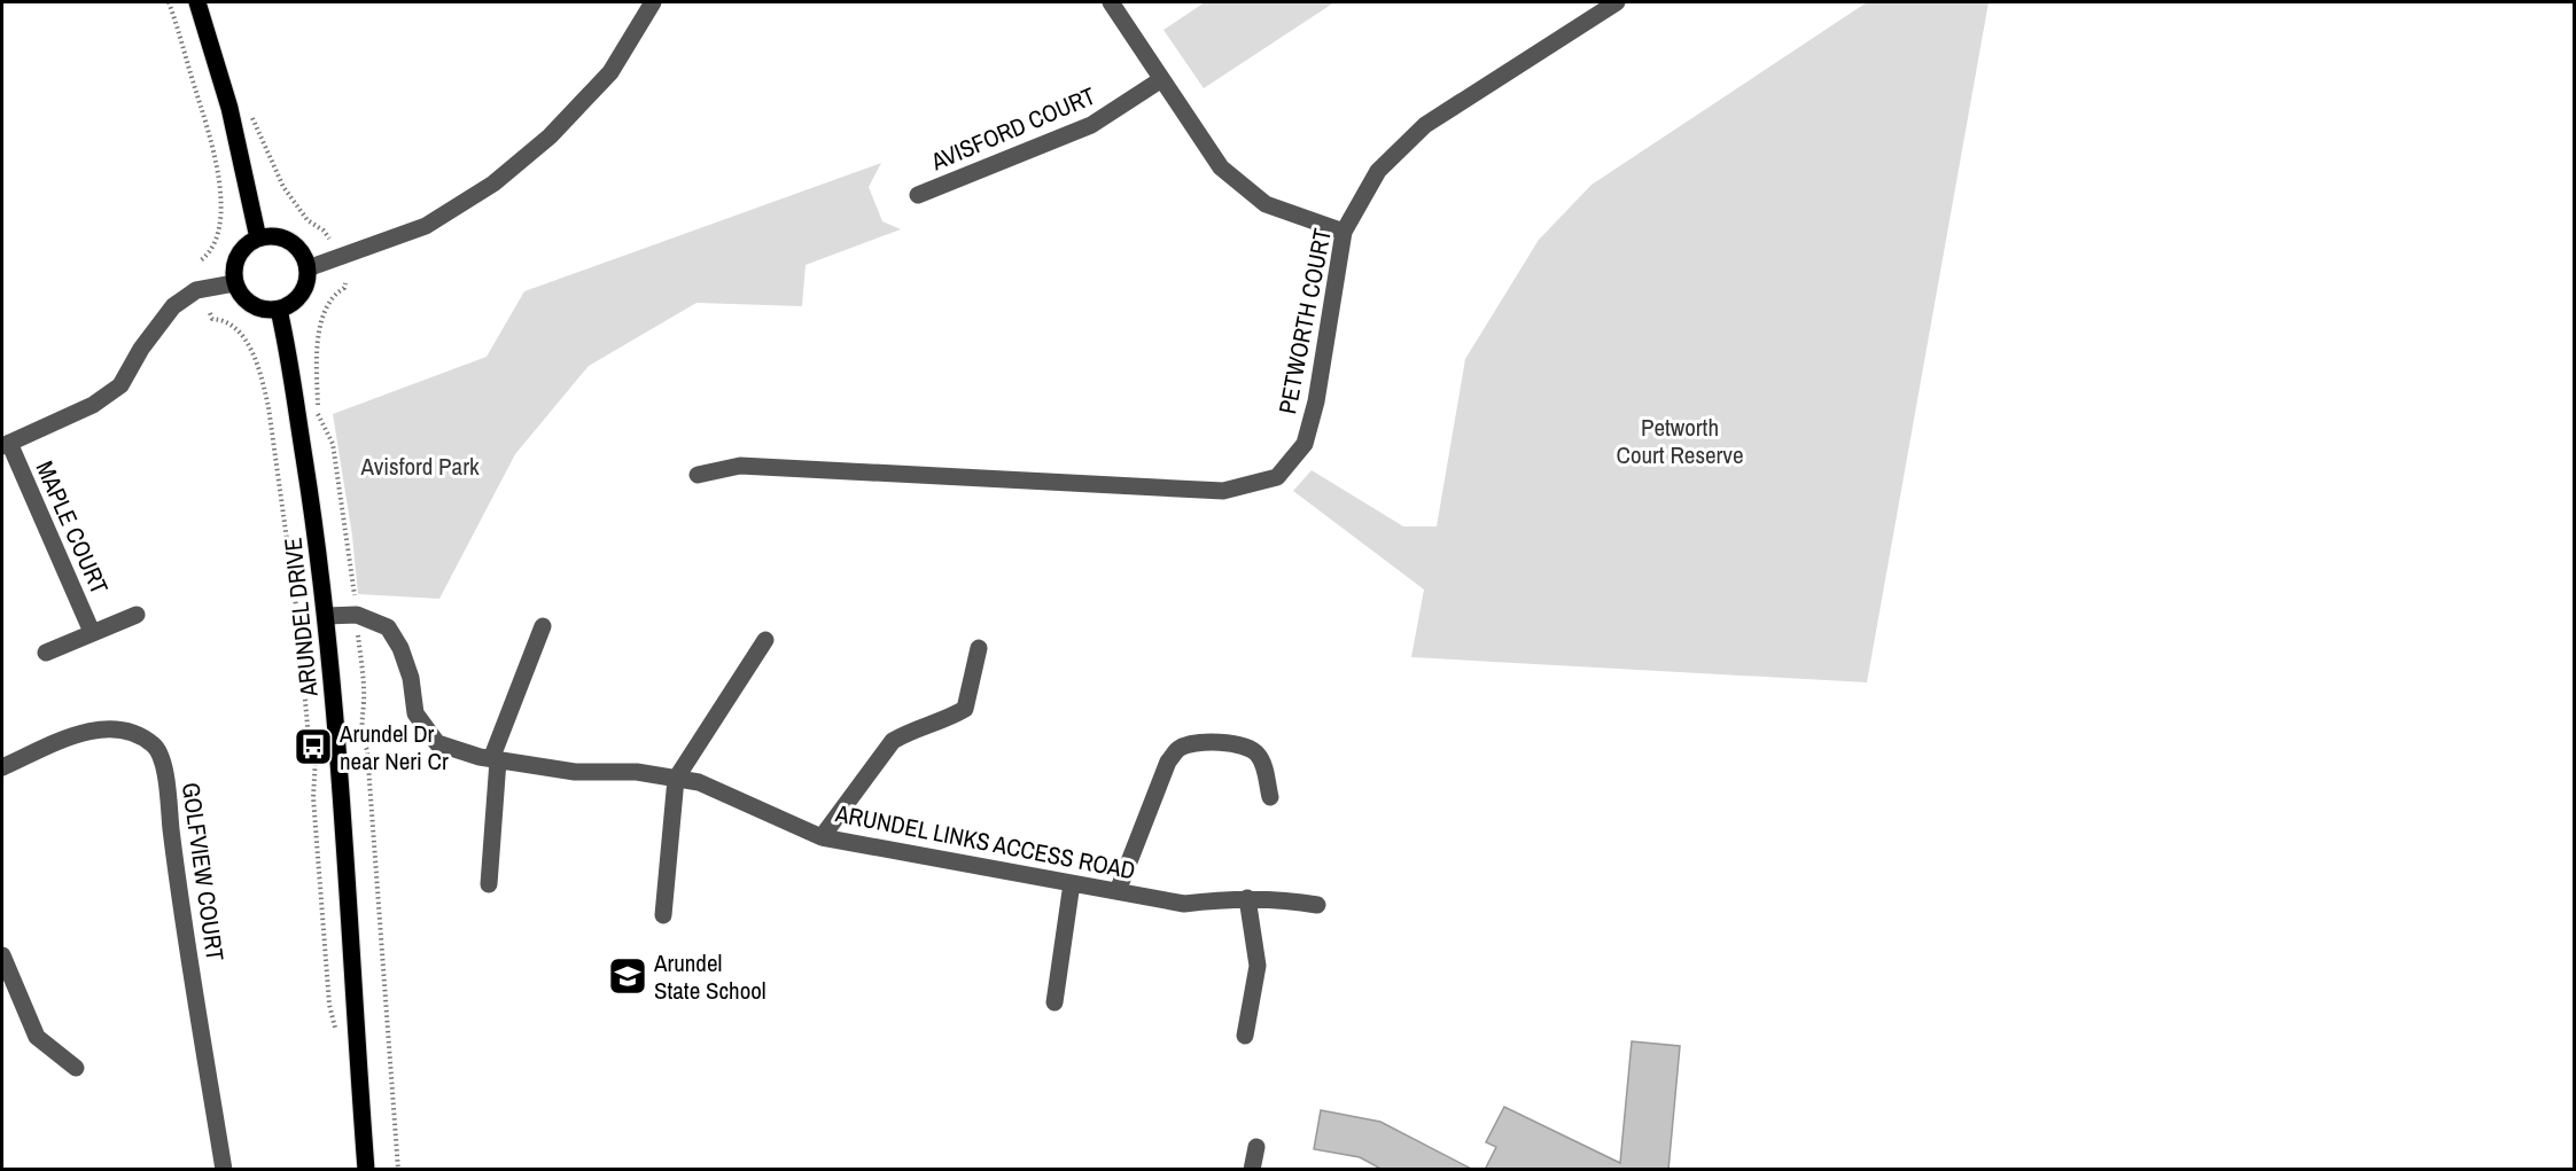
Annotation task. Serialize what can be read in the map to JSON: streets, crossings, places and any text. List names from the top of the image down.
{
  "streets": {
    "main road": ["ARUNDEL DRIVE"],
    "street": [
      "AVISFORD COURT",
      "PETWORTH COURT",
      "MAPLE COURT",
      "ARUNDEL LINKS ACCESS ROAD",
      "GOLFVIEW COURT"
    ]
  },
  "crossings": [
    ["ARUNDEL DRIVE", "ARUNDEL LINKS ACCESS ROAD"]
  ],
  "parks": ["Petworth Court Reserve", "Avisford Park"],
  "places": {
    "bus stop": ["Arundel Dr near Neri Cr"],
    "school or university": ["Arundel State School"]
  }
}
